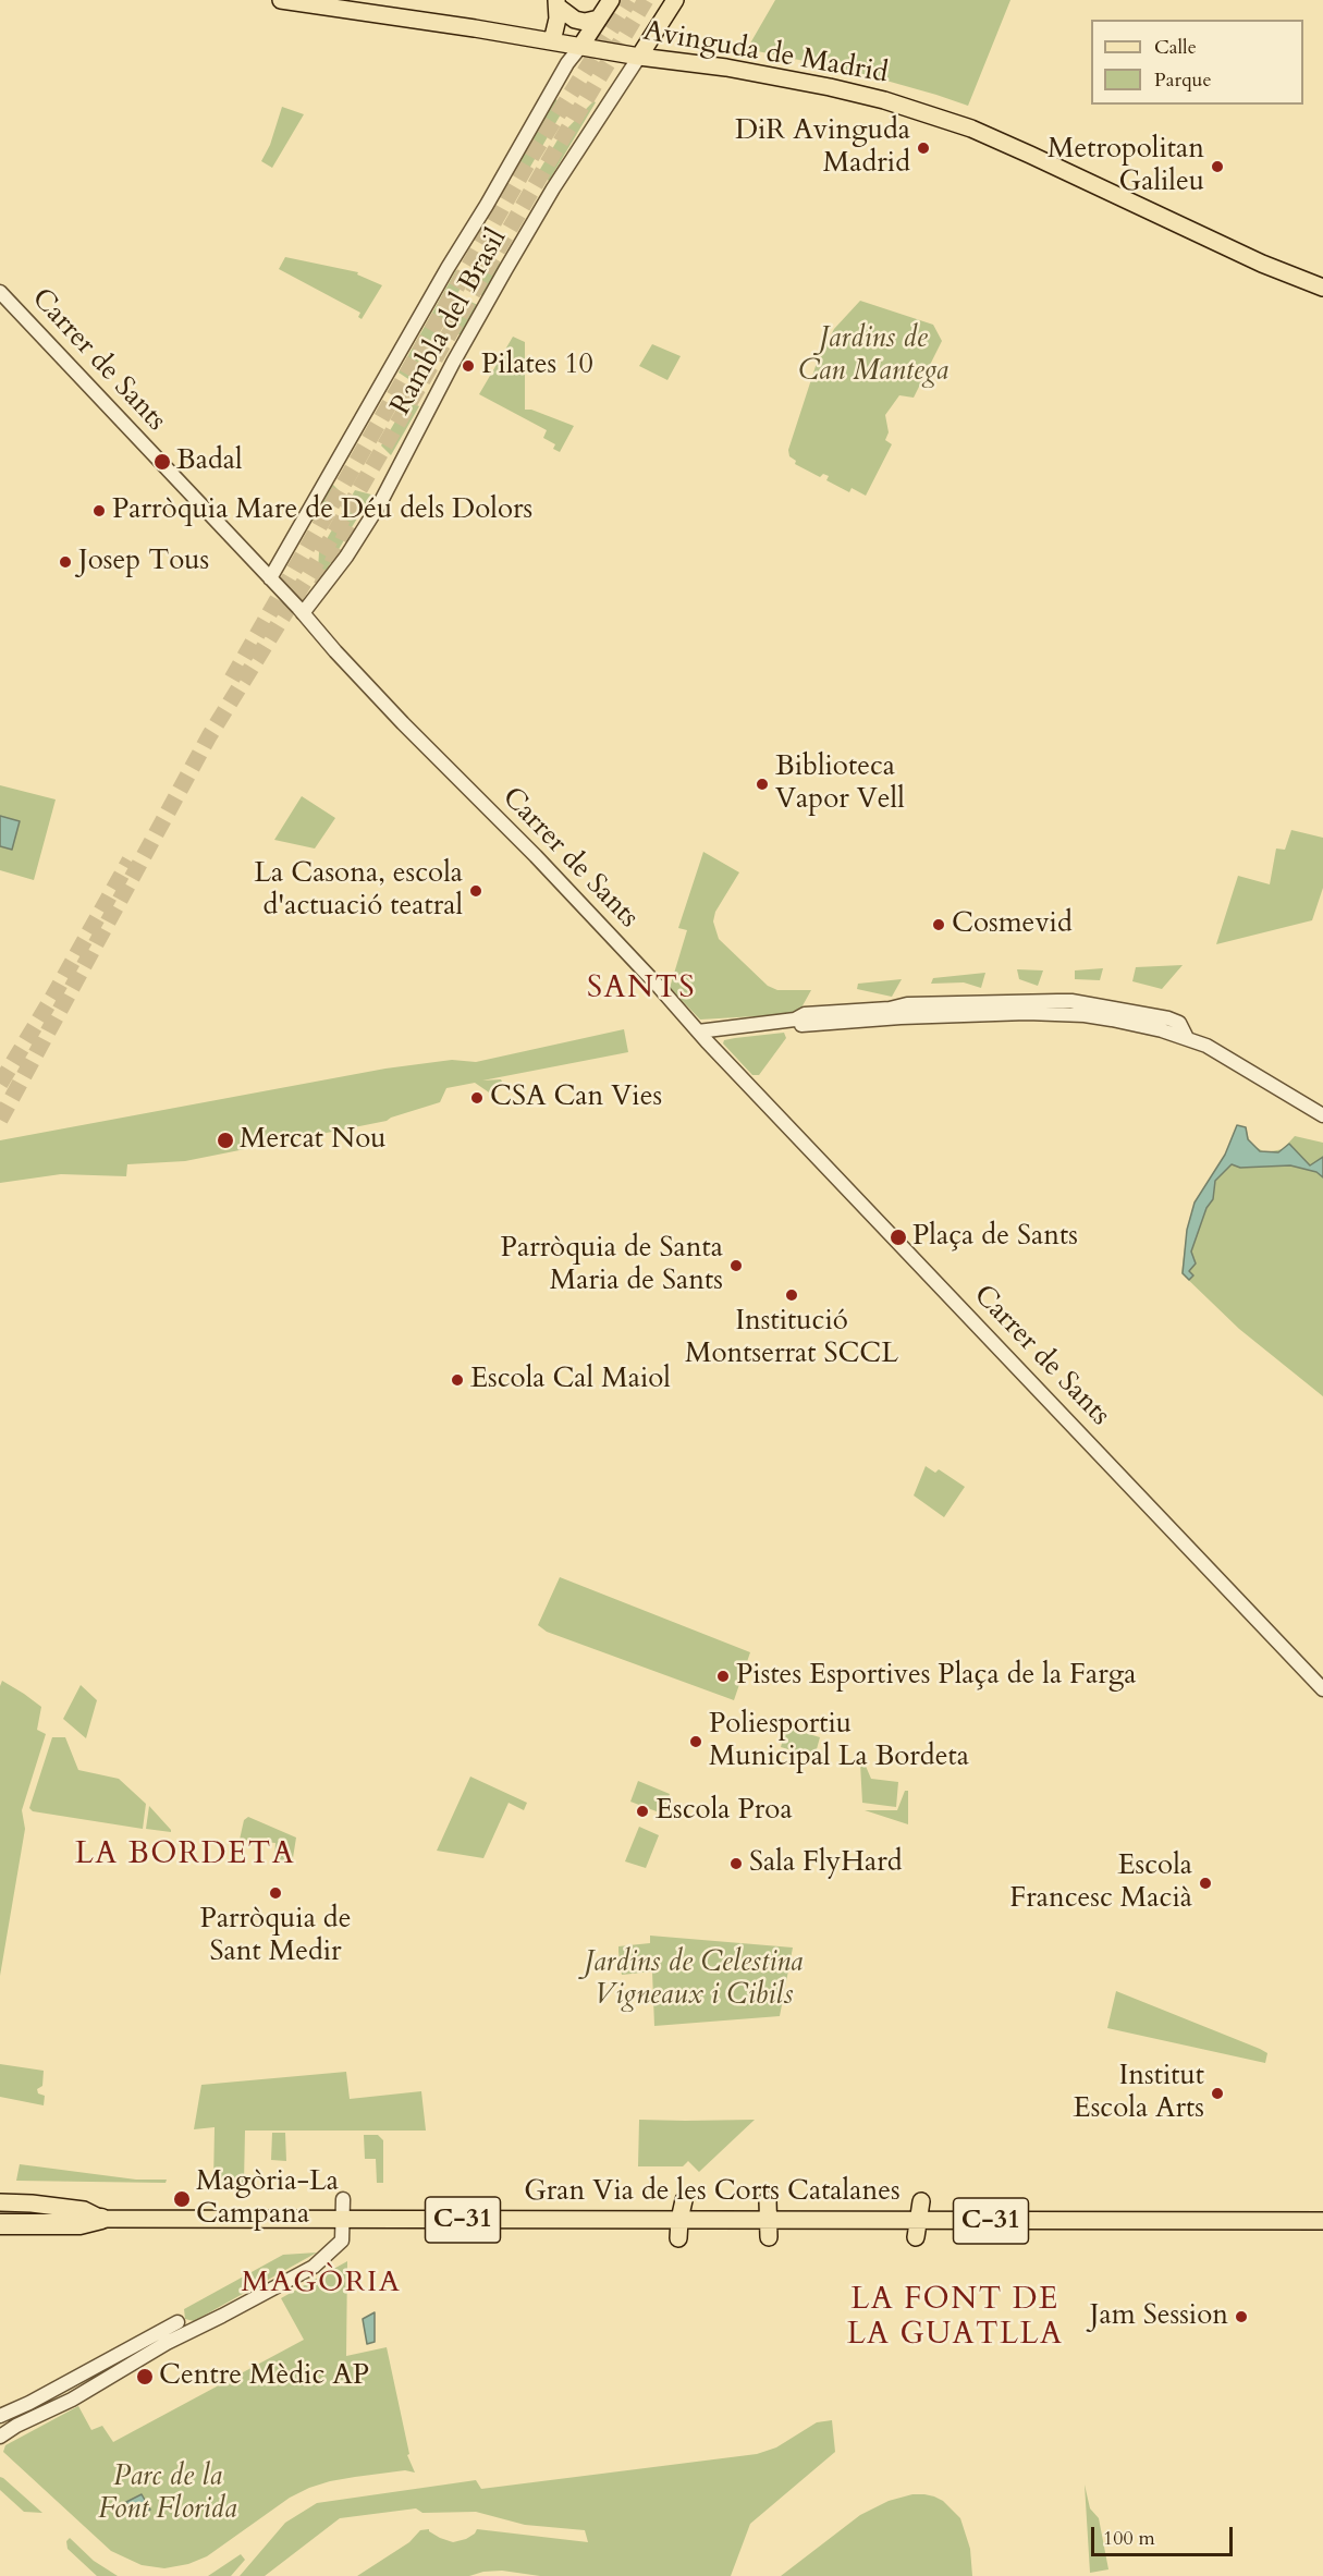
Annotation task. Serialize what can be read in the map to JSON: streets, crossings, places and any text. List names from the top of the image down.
{
  "streets": {
    "highway": ["Gran Via de les Corts Catalanes", "C-31"],
    "main road": ["Avinguda de Madrid"],
    "street": ["Rambla del Brasil", "Carrer de Sants"]
  },
  "crossings": [
    ["Avinguda de Madrid", "Rambla del Brasil"],
    ["Rambla del Brasil", "Carrer de Sants"]
  ],
  "districts": [
    "SANTS",
    "LA BORDETA",
    "MAGÒRIA",
    "LA FONT DE LA GUATLLA"
  ],
  "parks": ["Jardins de Can Mantega", "Jardins de Celestina Vigneaux i Cibils", "Parc de la Font Florida"],
  "places": [
    "DiR Avinguda Madrid",
    "Metropolitan Galileu",
    "Pilates 10",
    "Badal",
    "Parròquia Mare de Déu dels Dolors",
    "Josep Tous",
    "Biblioteca Vapor Vell",
    "La Casona, escola d'actuació teatral",
    "Cosmevid",
    "CSA Can Vies",
    "Mercat Nou",
    "Plaça de Sants",
    "Parròquia de Santa Maria de Sants",
    "Institució Montserrat SCCL",
    "Escola Cal Maiol",
    "Pistes Esportives Plaça de la Farga",
    "Poliesportiu Municipal La Bordeta",
    "Escola Proa",
    "Sala FlyHard",
    "Escola Francesc Macià",
    "Parròquia de Sant Medir",
    "Institut Escola Arts",
    "Magòria-La Campana",
    "Jam Session",
    "Centre Mèdic AP"
  ],
  "legend": ["Calle", "Parque"],
  "scale_bar": "100 m"
}
